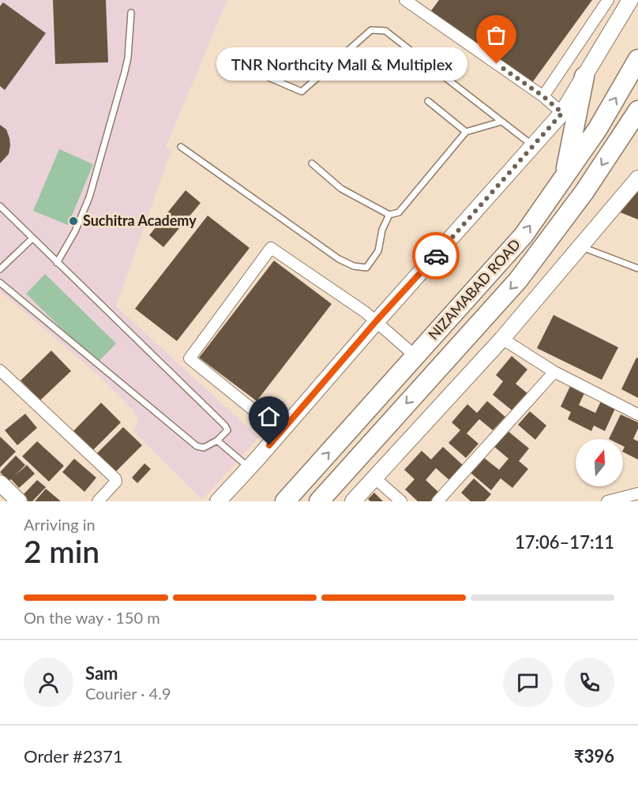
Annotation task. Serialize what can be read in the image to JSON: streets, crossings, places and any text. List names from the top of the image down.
{
  "streets": {
    "highway": ["NIZAMABAD ROAD"]
  },
  "places": ["TNR Northcity Mall & Multiplex", "Suchitra Academy"],
  "north": "top",
  "page": {
    "bubble": "TNR Northcity Mall & Multiplex",
    "heading": ["2 min", "Arriving in", "17:06–17:11"],
    "panel": [
      "Sam",
      "Courier · 4.9",
      "Order #2371",
      "₹396"
    ],
    "bar": "On the way · 150 m"
  }
}
